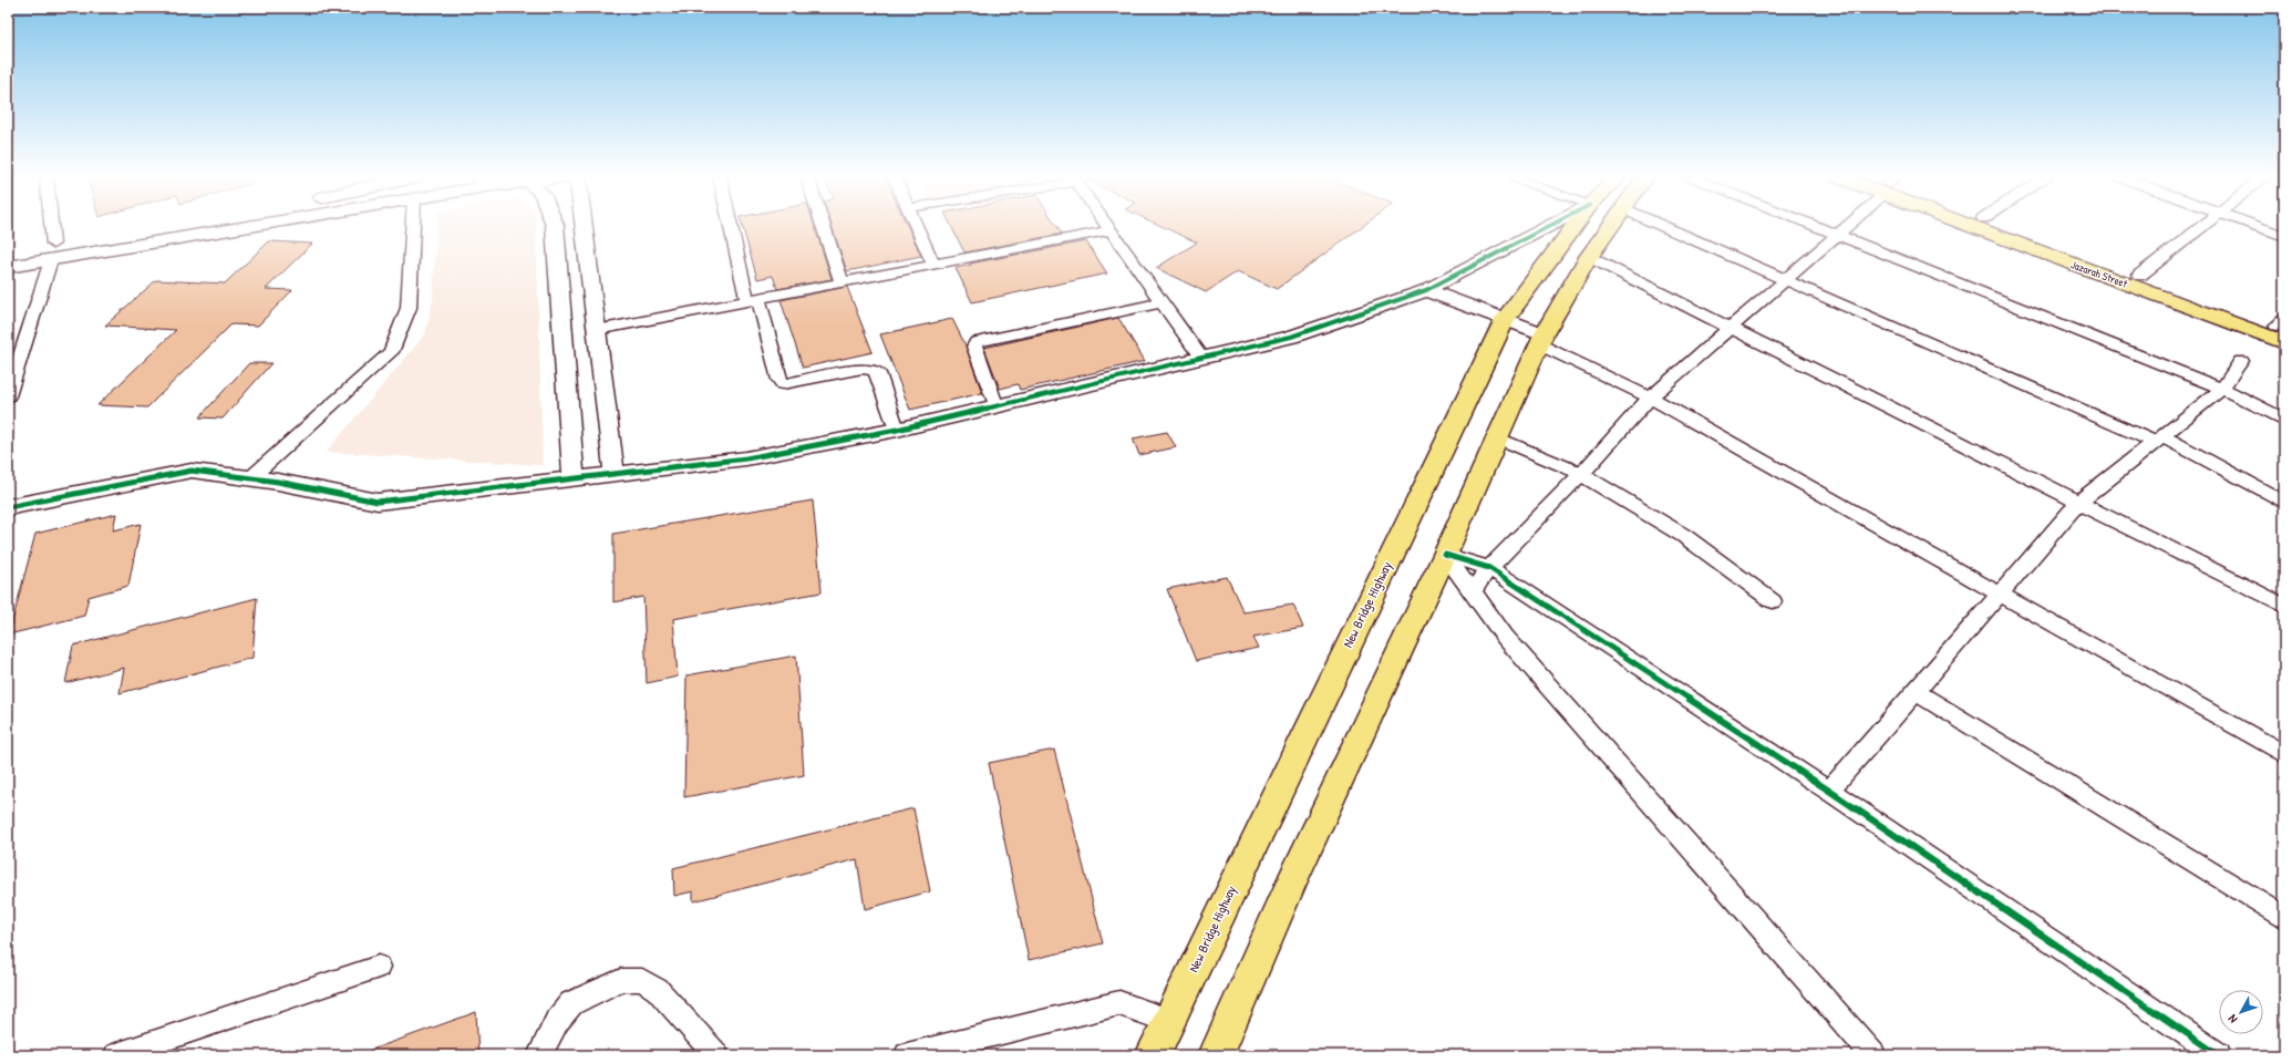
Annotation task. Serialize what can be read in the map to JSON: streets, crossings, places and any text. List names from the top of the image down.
{
  "streets": {
    "main road": ["Jazarah Street", "New Bridge Highway"]
  },
  "north": "bottom left"
}
